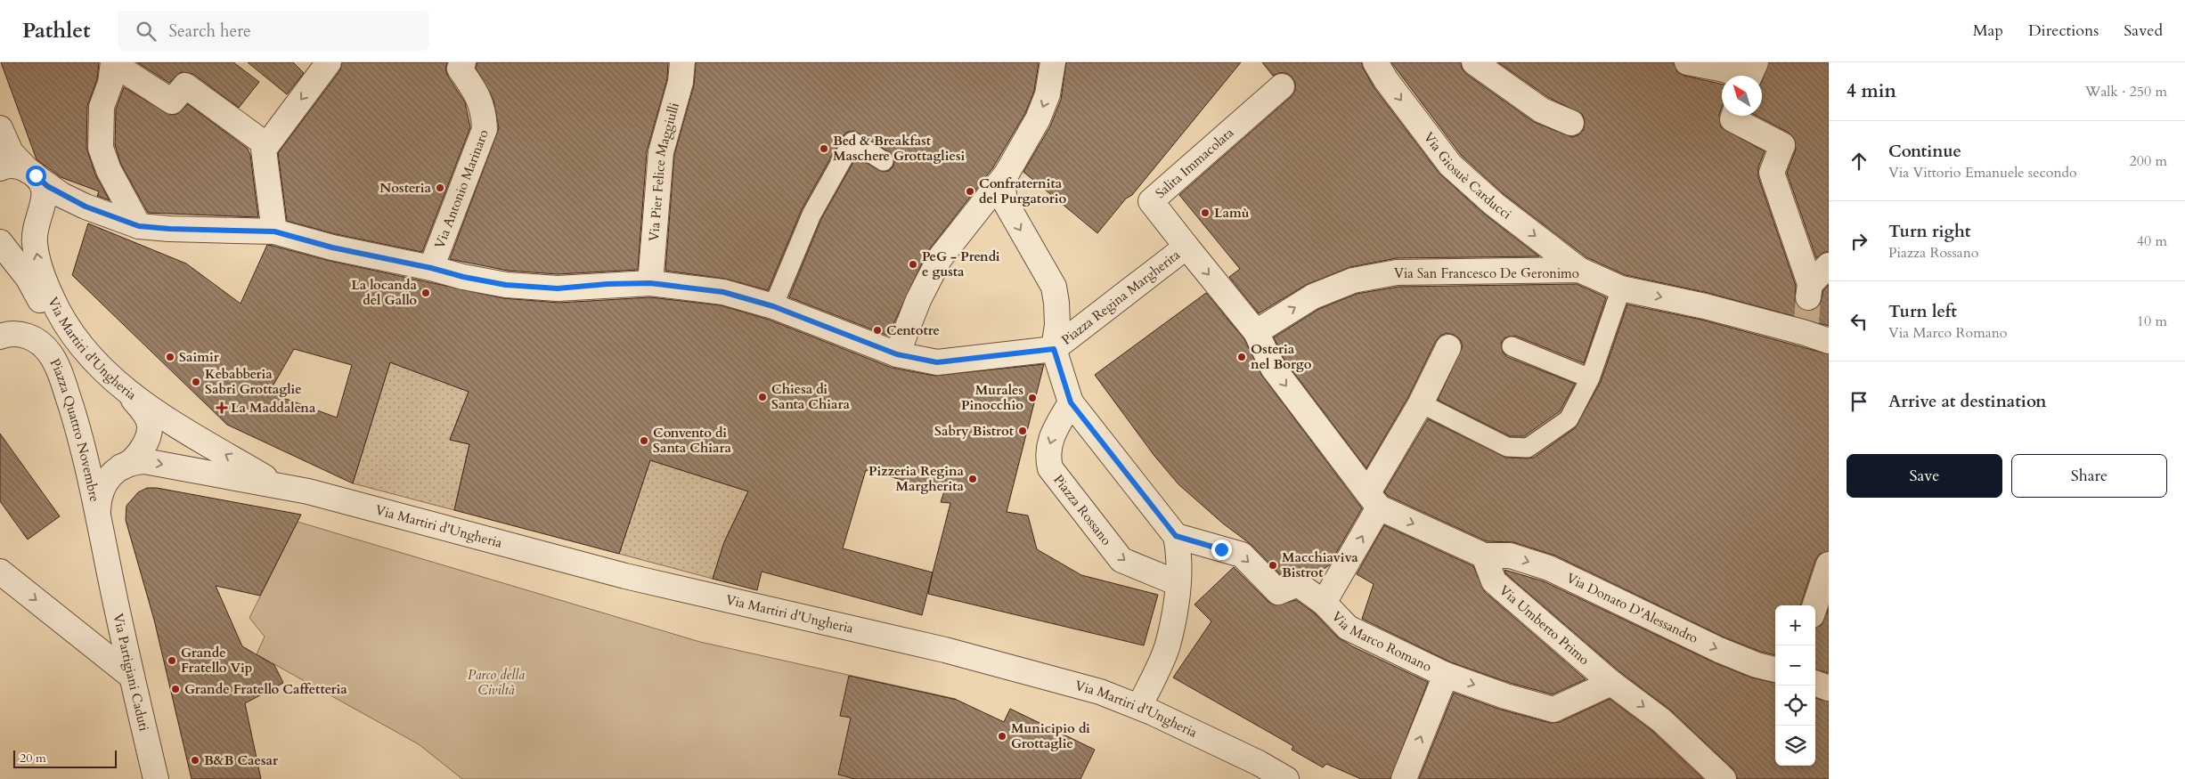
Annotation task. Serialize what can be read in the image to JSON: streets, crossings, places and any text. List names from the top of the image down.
{
  "streets": {
    "street": [
      "Salita Immacolata",
      "Via Pier Felice Maggiulli",
      "Via Giosuè Carducci",
      "Via Antonio Marinaro",
      "Via San Francesco De Geronimo",
      "Piazza Regina Margherita",
      "Via Martiri d'Ungheria",
      "Piazza Quattro Novembre",
      "Piazza Rossano",
      "Via Donato D'Alessandro",
      "Via Umberto Primo",
      "Via Marco Romano",
      "Via Partigiani Caduti"
    ]
  },
  "crossings": [
    ["Salita Immacolata", "Piazza Regina Margherita"],
    ["Via Giosuè Carducci", "Via San Francesco De Geronimo"],
    ["Via San Francesco De Geronimo", "Piazza Regina Margherita"],
    ["Piazza Quattro Novembre", "Via Partigiani Caduti"],
    ["Via Donato D'Alessandro", "Via Umberto Primo"],
    ["Via Umberto Primo", "Via Marco Romano"]
  ],
  "one_way": ["Via San Francesco De Geronimo", "Via Donato D'Alessandro", "Via Umberto Primo"],
  "parks": ["Parco della Civiltà"],
  "places": {
    "other": [
      "Bed & Breakfast Maschere Grottagliesi",
      "Nosteria",
      "Confraternita del Purgatorio",
      "Lamù",
      "PeG - Prendi e gusta",
      "La locanda del Gallo",
      "Centotre",
      "Saimir",
      "Osteria nel Borgo",
      "Kebabberia Sabri Grottaglie",
      "Chiesa di Santa Chiara",
      "Murales Pinocchio",
      "Sabry Bistrot",
      "Convento di Santa Chiara",
      "Pizzeria Regina Margherita",
      "Macchiaviva Bistrot",
      "Grande Fratello Vip",
      "Grande Fratello Caffetteria",
      "Municipio di Grottaglie",
      "B&B Caesar"
    ],
    "health": ["La Maddalena"]
  },
  "scale_bar": "20 m",
  "north": "top left",
  "page": {
    "header": "Pathlet",
    "search": "Search here",
    "nav": ["Map", "Directions", "Saved"],
    "heading": ["4 min", "Walk · 250 m"],
    "list": [
      ["Continue", "Via Vittorio Emanuele secondo", "200 m"],
      ["Turn right", "Piazza Rossano", "40 m"],
      ["Turn left", "Via Marco Romano", "10 m"],
      "Arrive at destination"
    ],
    "buttons": ["Save", "Share"],
    "map_buttons": ["+", "−"],
    "scale": "20 m"
  }
}
